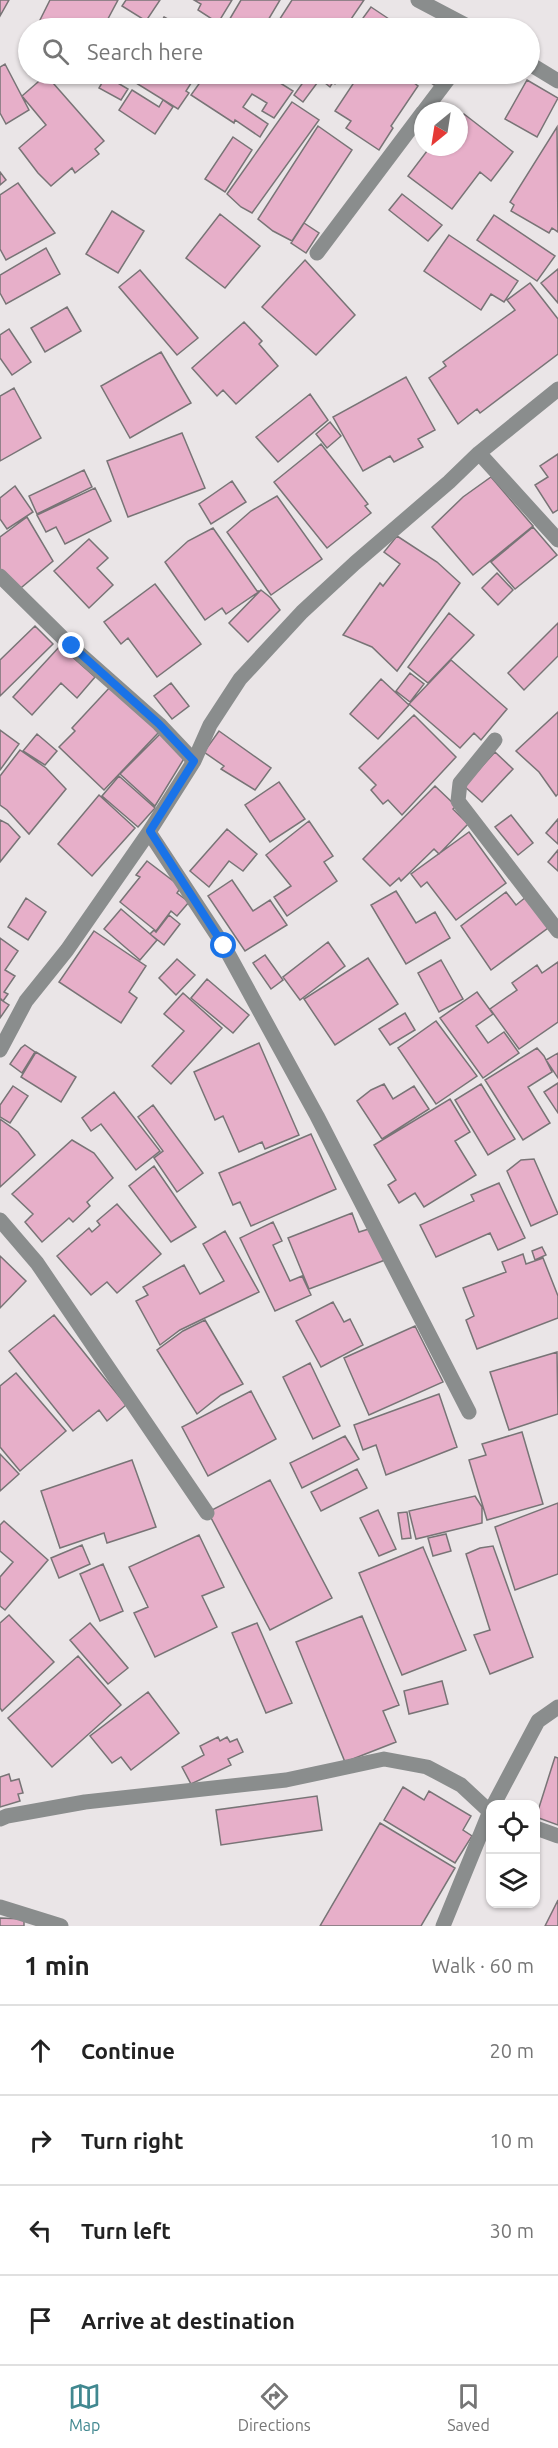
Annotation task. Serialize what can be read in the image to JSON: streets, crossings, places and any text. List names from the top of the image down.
{
  "north": "bottom left",
  "page": {
    "search": "Search here",
    "heading": ["1 min", "Walk · 60 m"],
    "list": [
      ["Continue", "20 m"],
      ["Turn right", "10 m"],
      ["Turn left", "30 m"],
      "Arrive at destination"
    ],
    "nav": ["Map", "Directions", "Saved"]
  }
}
